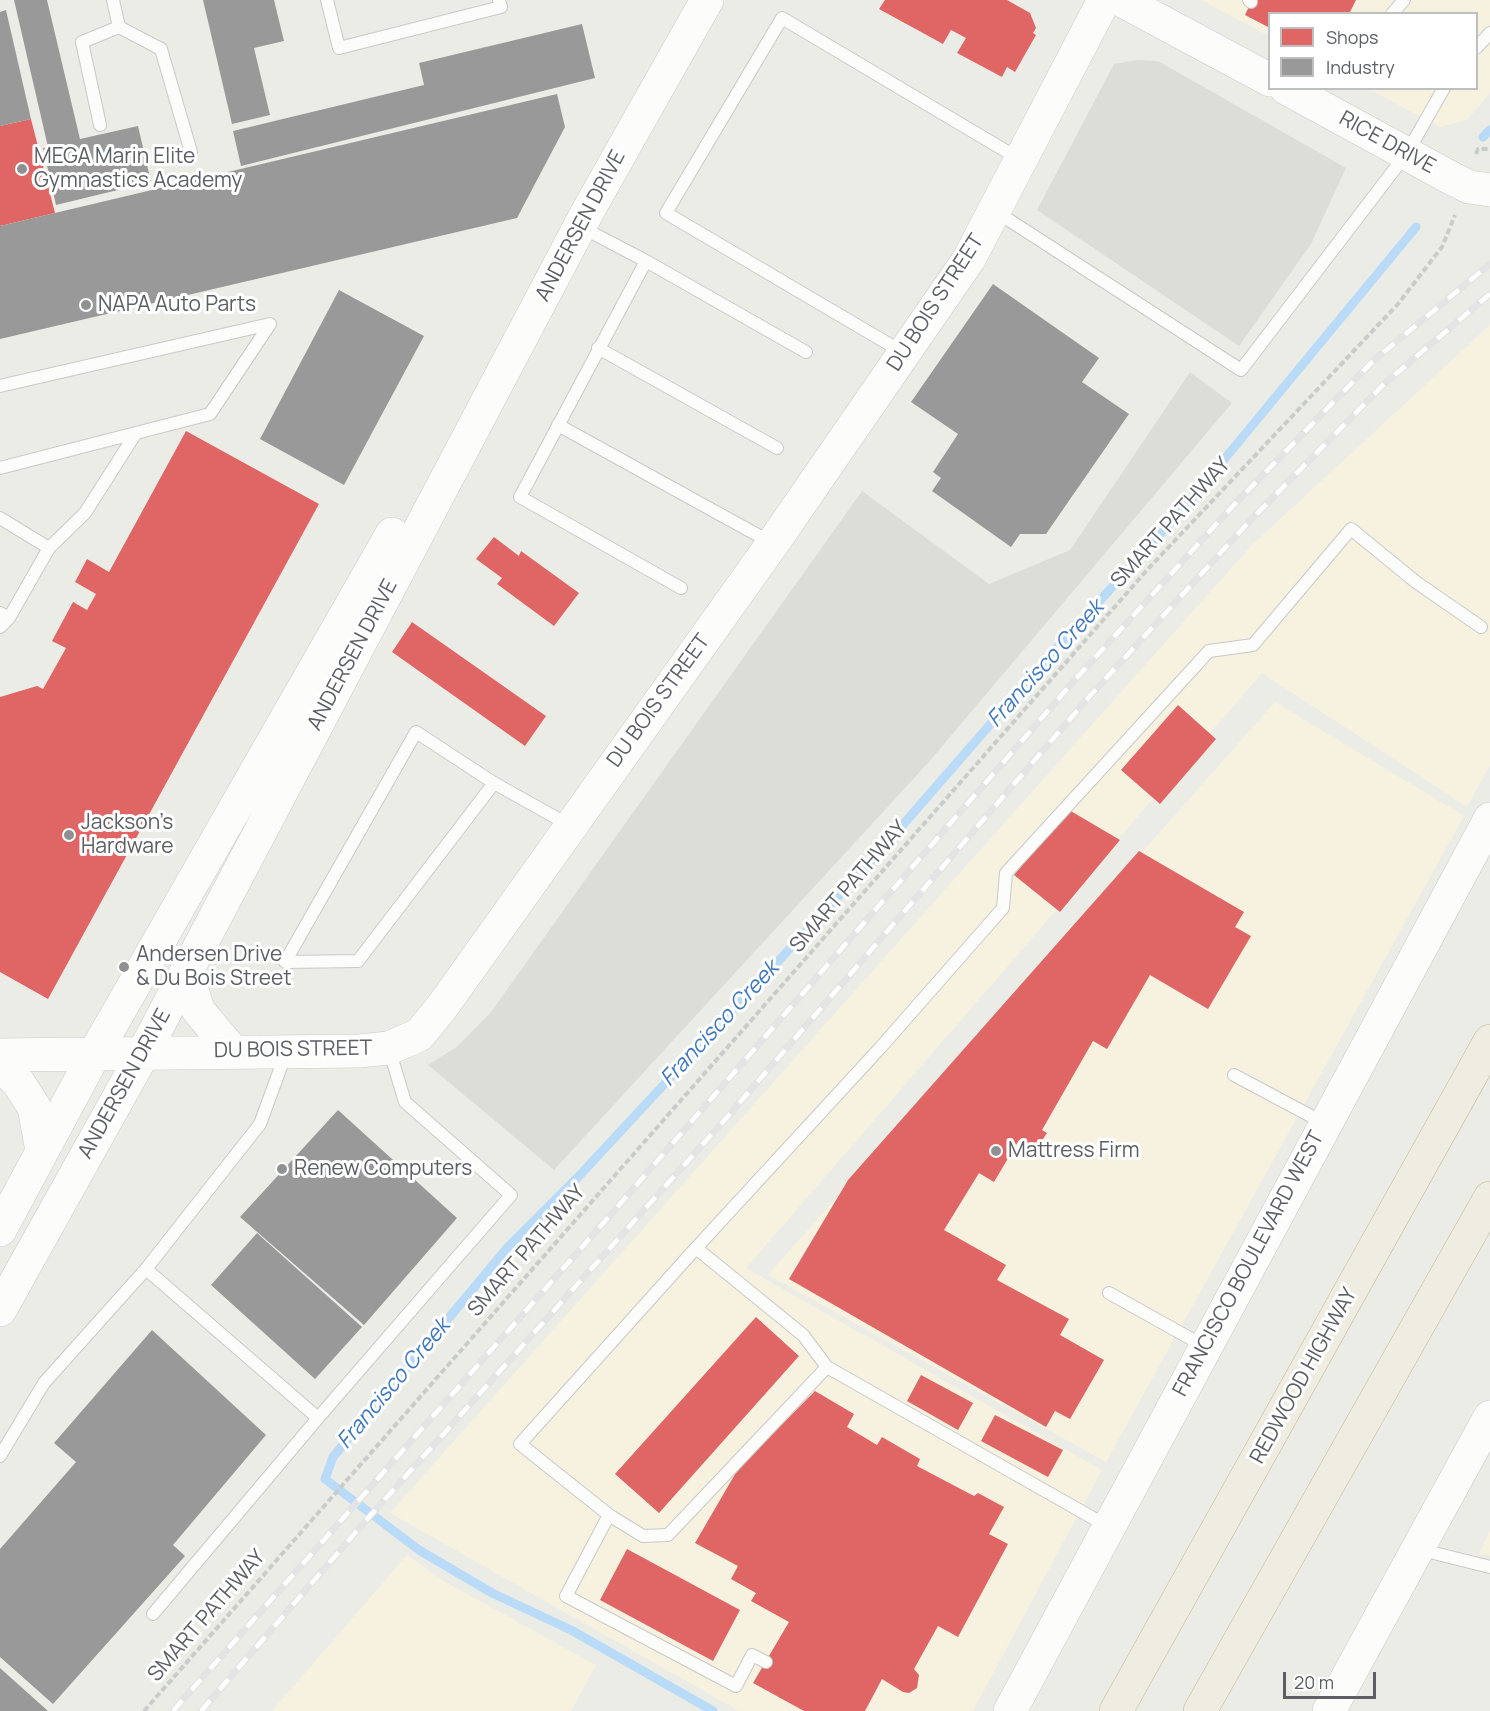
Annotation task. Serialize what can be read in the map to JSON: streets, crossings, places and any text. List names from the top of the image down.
{
  "streets": {
    "highway": ["REDWOOD HIGHWAY"],
    "street": [
      "RICE DRIVE",
      "ANDERSEN DRIVE",
      "DU BOIS STREET",
      "FRANCISCO BOULEVARD WEST"
    ],
    "path": ["SMART PATHWAY"]
  },
  "crossings": [
    ["ANDERSEN DRIVE", "DU BOIS STREET"]
  ],
  "water": ["Francisco Creek"],
  "places": [
    "MEGA Marin Elite Gymnastics Academy",
    "NAPA Auto Parts",
    "Jackson’s Hardware",
    "Andersen Drive & Du Bois Street",
    "Mattress Firm",
    "Renew Computers"
  ],
  "legend": ["Shops", "Industry"],
  "scale_bar": "20 m"
}
